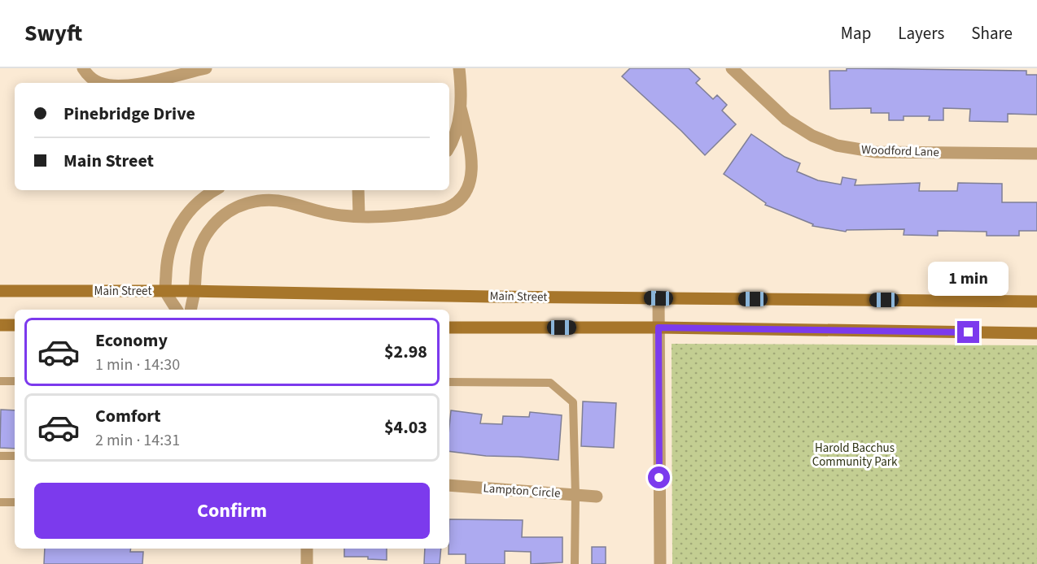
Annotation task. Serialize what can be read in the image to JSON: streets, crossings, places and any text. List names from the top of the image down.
{
  "streets": {
    "main road": ["Main Street"],
    "street": ["Woodford Lane", "Lampton Circle"]
  },
  "parks": ["Harold Bacchus Community Park"],
  "page": {
    "header": "Swyft",
    "nav": ["Map", "Layers", "Share"],
    "banner": ["Pinebridge Drive", "Main Street"],
    "bubble": "1 min",
    "list": [
      {
        "name": "Economy",
        "note": "1 min · 14:30",
        "value": "$2.98"
      },
      {
        "name": "Comfort",
        "note": "2 min · 14:31",
        "value": "$4.03"
      }
    ],
    "buttons": "Confirm"
  }
}
